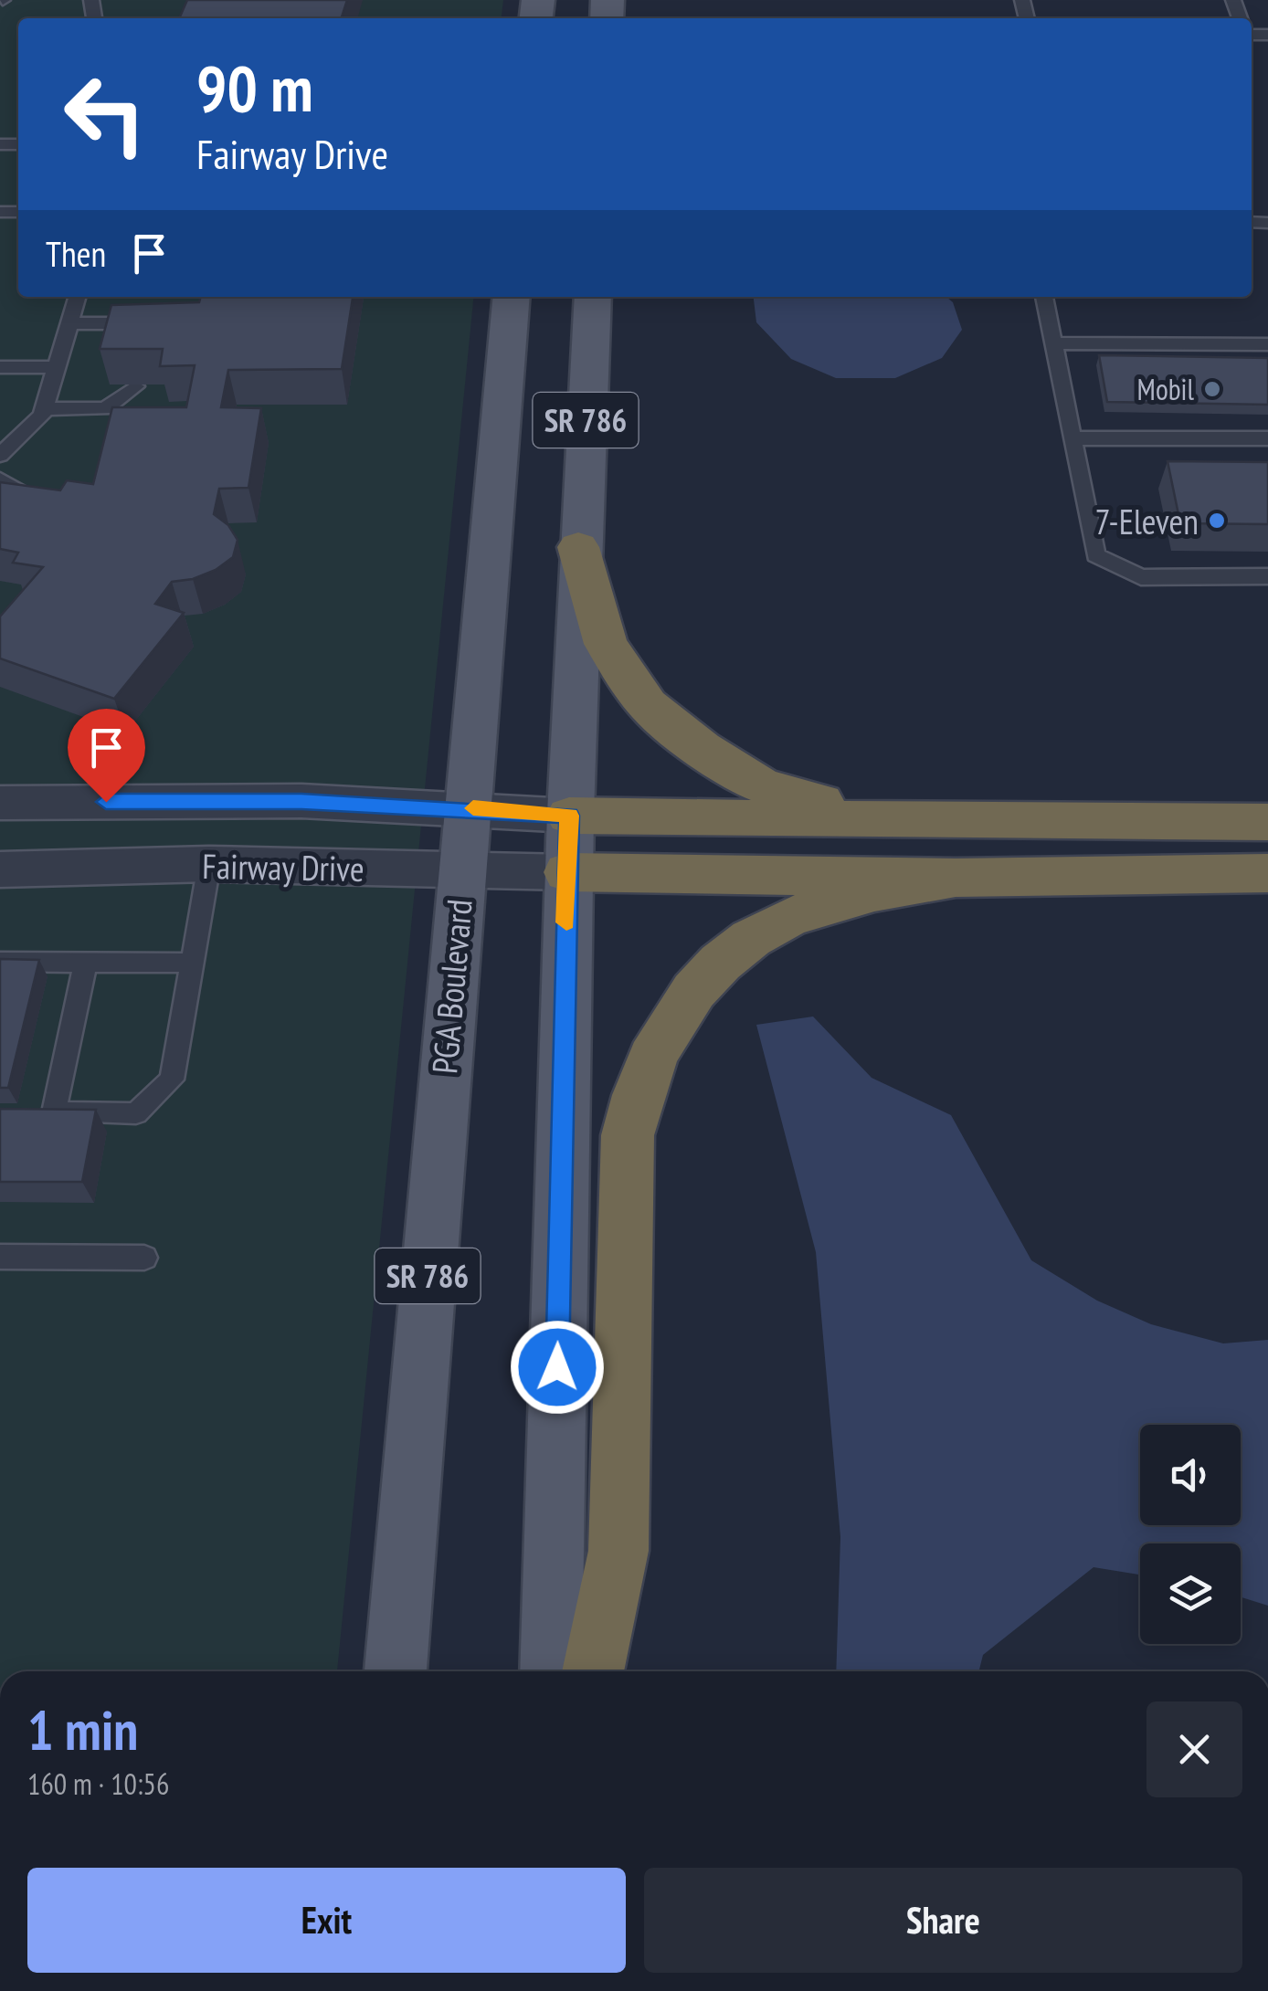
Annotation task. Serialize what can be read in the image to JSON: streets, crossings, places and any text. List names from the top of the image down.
{
  "streets": {
    "main road": ["SR 786", "PGA Boulevard"],
    "street": ["Fairway Drive"]
  },
  "crossings": [
    ["SR 786", "Fairway Drive"],
    ["Fairway Drive", "PGA Boulevard"]
  ],
  "places": ["Mobil", "7-Eleven"],
  "page": {
    "turn": ["90 m", "Fairway Drive"],
    "then": "Then",
    "heading": ["1 min", "160 m · 10:56"],
    "buttons": ["Exit", "Share"]
  }
}
